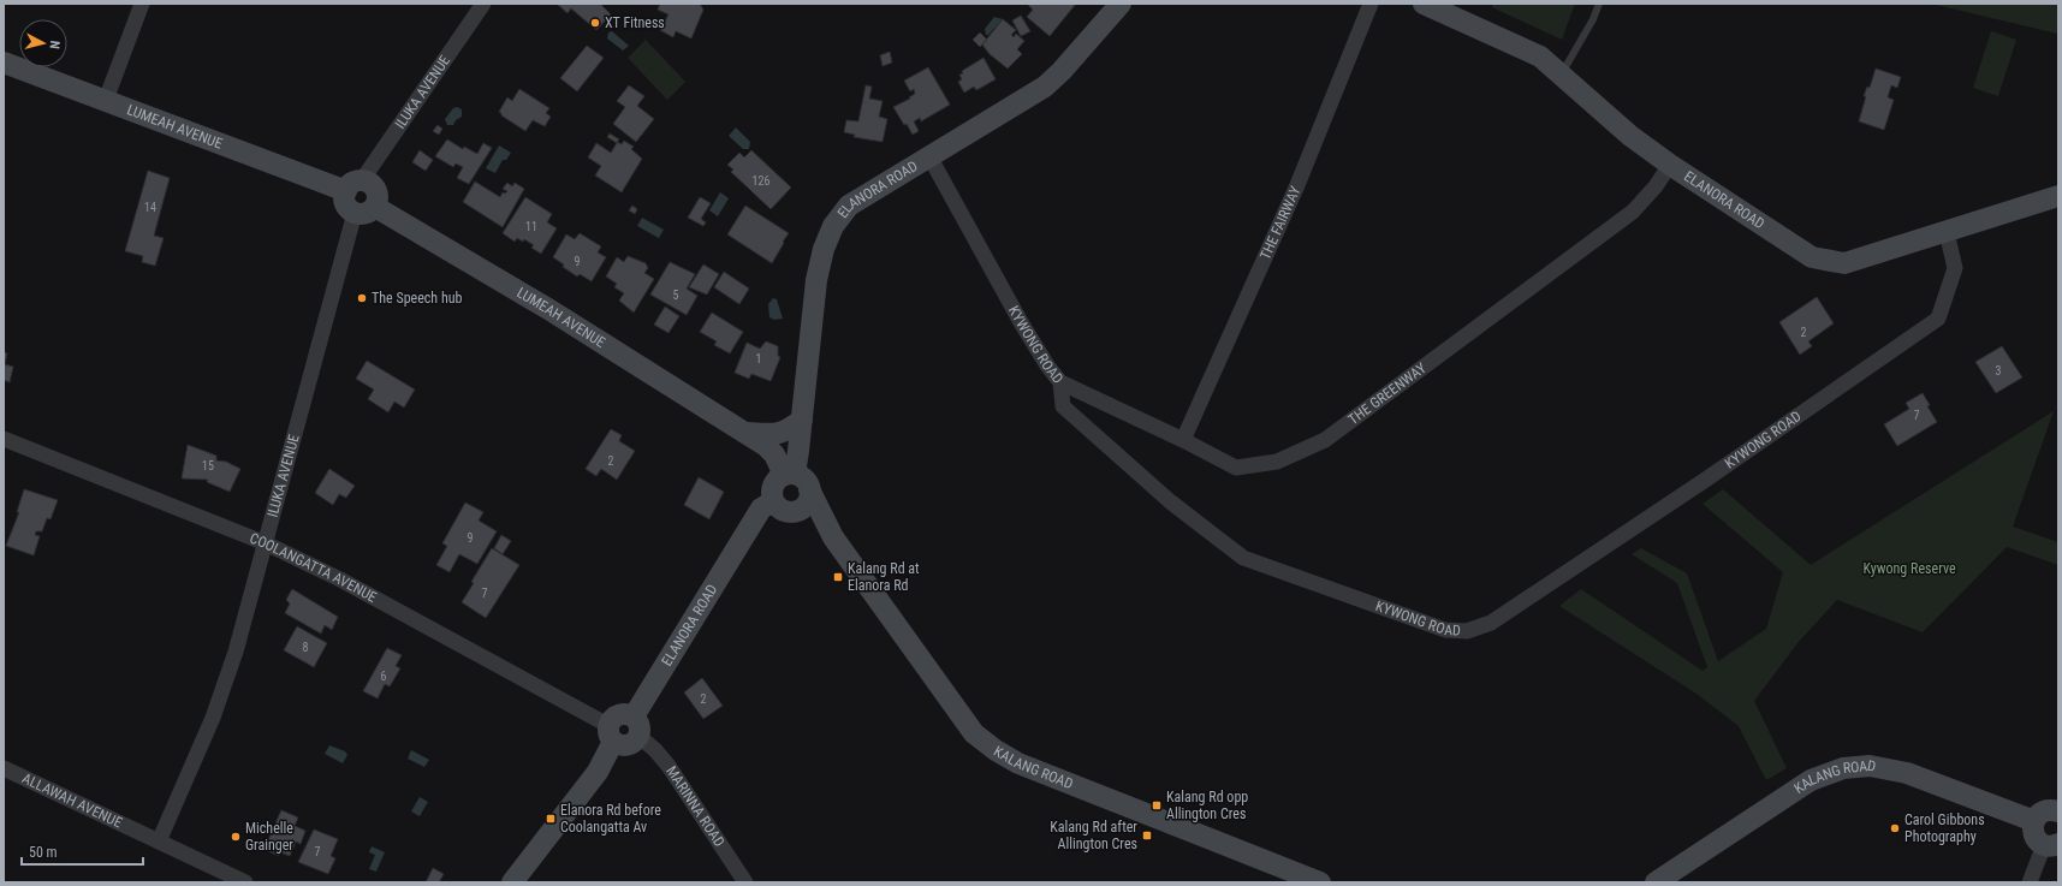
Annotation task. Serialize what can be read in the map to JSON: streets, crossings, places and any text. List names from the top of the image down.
{
  "streets": {
    "street": [
      "ILUKA AVENUE",
      "LUMEAH AVENUE",
      "ELANORA ROAD",
      "THE FAIRWAY",
      "KYWONG ROAD",
      "THE GREENWAY",
      "COOLANGATTA AVENUE",
      "KALANG ROAD",
      "ALLAWAH AVENUE",
      "MARINNA ROAD"
    ]
  },
  "crossings": [
    ["ILUKA AVENUE", "LUMEAH AVENUE"],
    ["ILUKA AVENUE", "COOLANGATTA AVENUE"],
    ["ILUKA AVENUE", "ALLAWAH AVENUE"],
    ["ELANORA ROAD", "KYWONG ROAD"],
    ["ELANORA ROAD", "THE GREENWAY"],
    ["ELANORA ROAD", "KALANG ROAD"],
    ["ELANORA ROAD", "MARINNA ROAD"],
    ["THE FAIRWAY", "THE GREENWAY"],
    ["KYWONG ROAD", "THE GREENWAY"]
  ],
  "parks": ["Kywong Reserve"],
  "places": {
    "other": [
      "XT Fitness",
      "The Speech hub",
      "Carol Gibbons Photography",
      "Michelle Grainger"
    ],
    "transit": [
      "Kalang Rd at Elanora Rd",
      "Kalang Rd opp Allington Cres",
      "Elanora Rd before Coolangatta Av",
      "Kalang Rd after Allington Cres"
    ]
  },
  "house_numbers": [
    "126",
    "14",
    "11",
    "9",
    "5",
    "2",
    "1",
    "3",
    "7",
    "2",
    "15",
    "9",
    "7",
    "8",
    "6",
    "2",
    "7"
  ],
  "scale_bar": "50 m",
  "north": "right"
}
